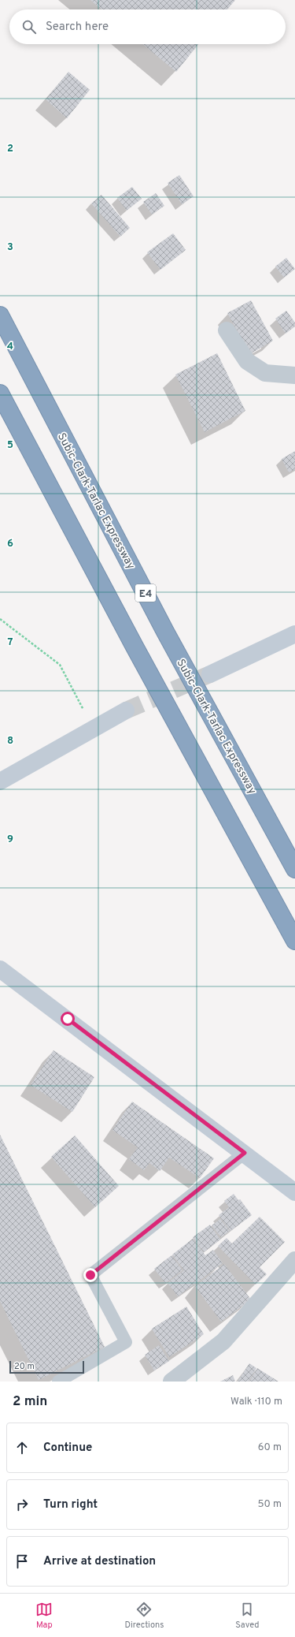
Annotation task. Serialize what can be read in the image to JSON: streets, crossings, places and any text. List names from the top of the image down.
{
  "streets": {
    "highway": ["Subic-Clark-Tarlac Expressway", "E4"]
  },
  "scale_bar": "20 m",
  "page": {
    "search": "Search here",
    "scale": "20 m",
    "heading": ["2 min", "Walk · 110 m"],
    "list": [
      ["Continue", "60 m"],
      ["Turn right", "50 m"],
      "Arrive at destination"
    ],
    "nav": ["Map", "Directions", "Saved"]
  },
  "grid": {
    "rows": [
      "2",
      "3",
      "4",
      "5",
      "6",
      "7",
      "8",
      "9"
    ]
  }
}
